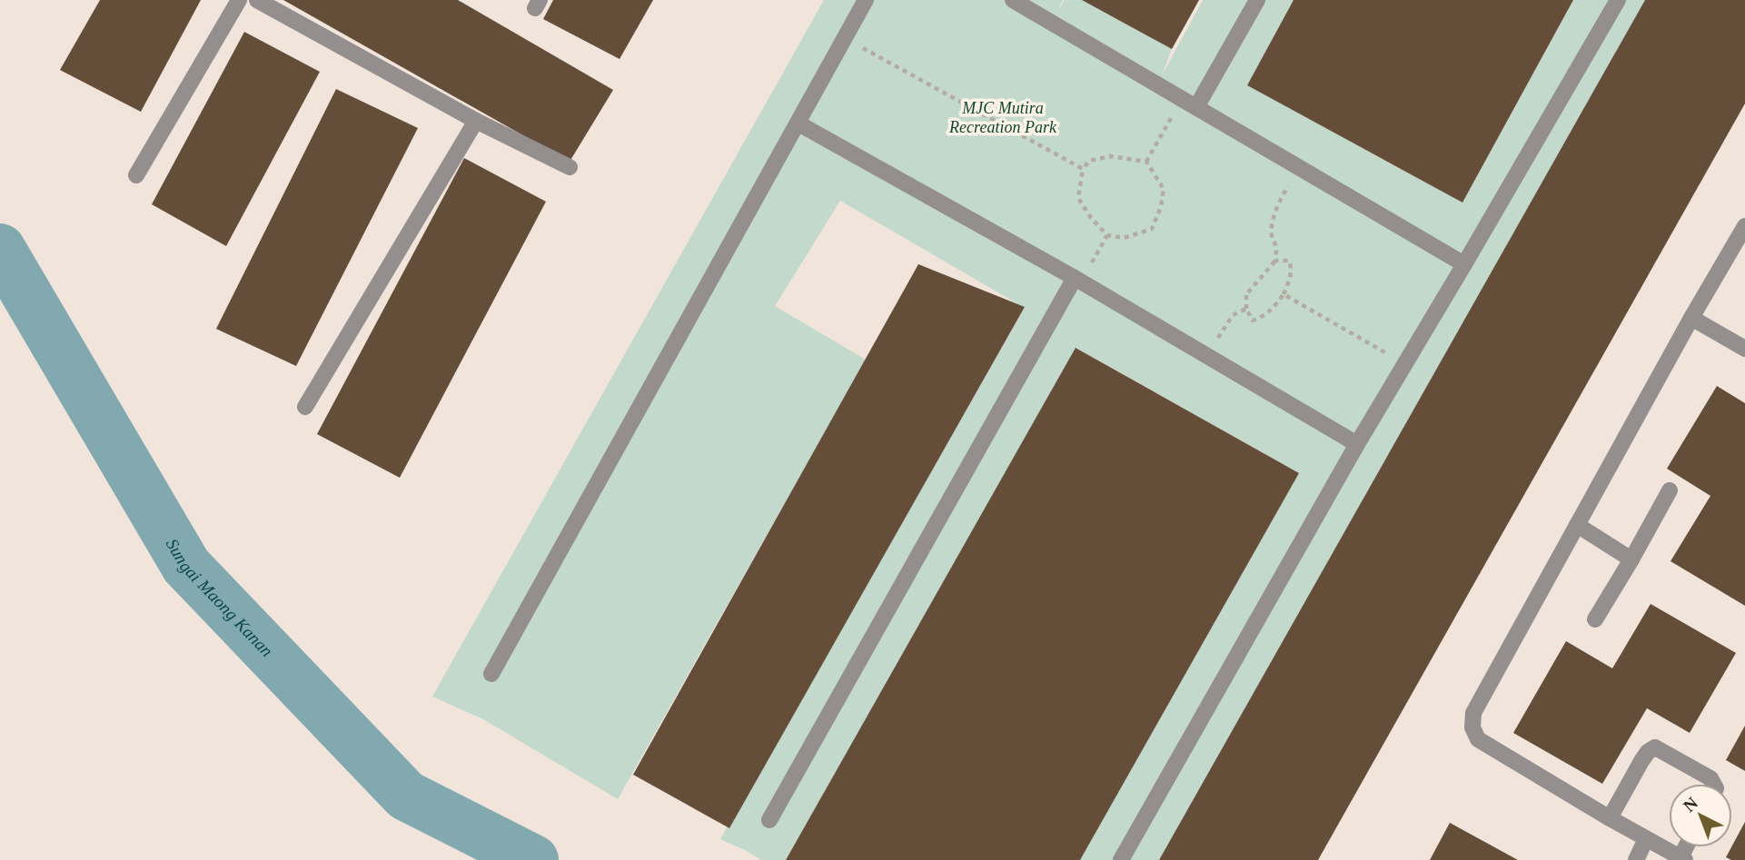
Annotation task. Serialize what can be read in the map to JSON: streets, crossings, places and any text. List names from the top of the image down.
{
  "water": ["Sungai Maong Kanan"],
  "parks": ["MJC Mutira Recreation Park"],
  "north": "top left"
}
